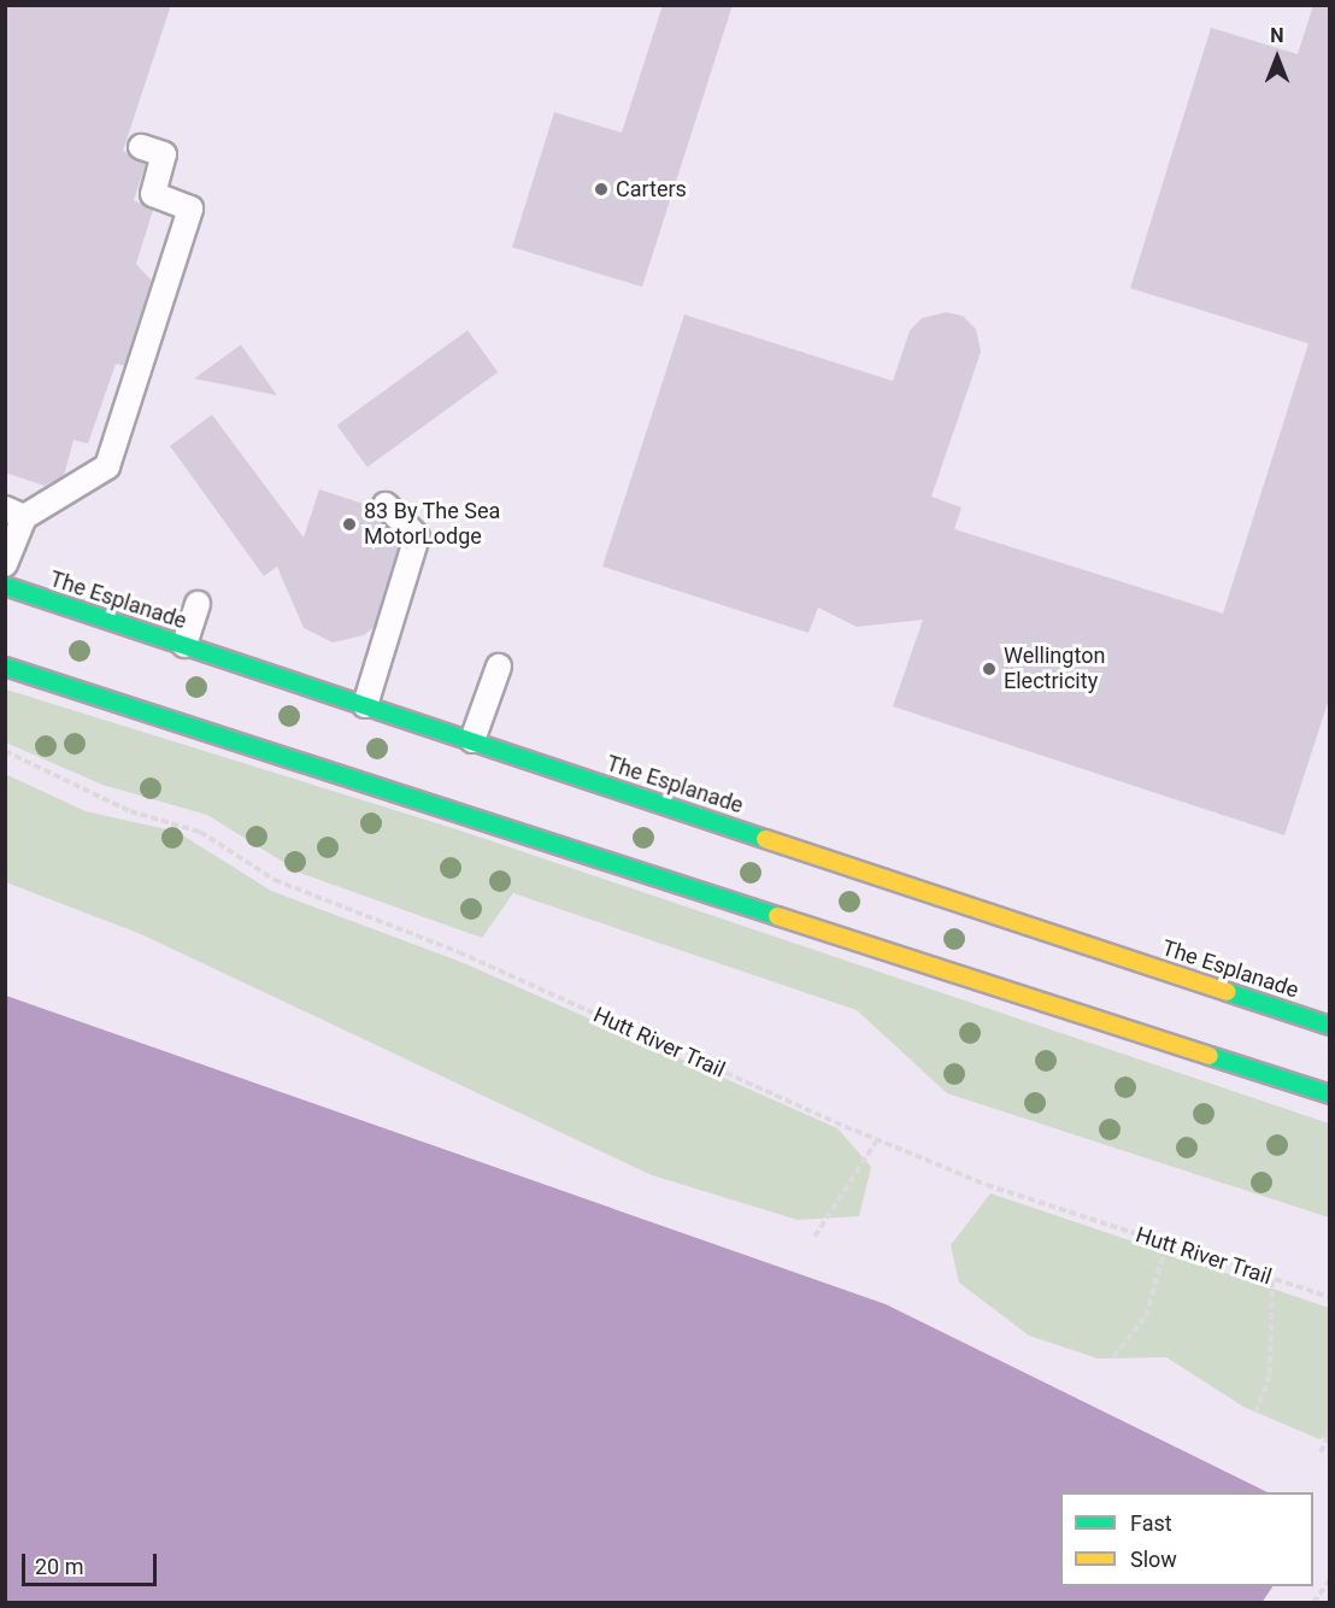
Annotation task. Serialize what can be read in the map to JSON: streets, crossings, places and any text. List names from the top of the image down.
{
  "streets": {
    "main road": ["The Esplanade"],
    "path": ["Hutt River Trail"]
  },
  "places": ["Carters", "83 By The Sea MotorLodge", "Wellington Electricity"],
  "legend": ["Fast", "Slow"],
  "scale_bar": "20 m",
  "north": "top"
}
